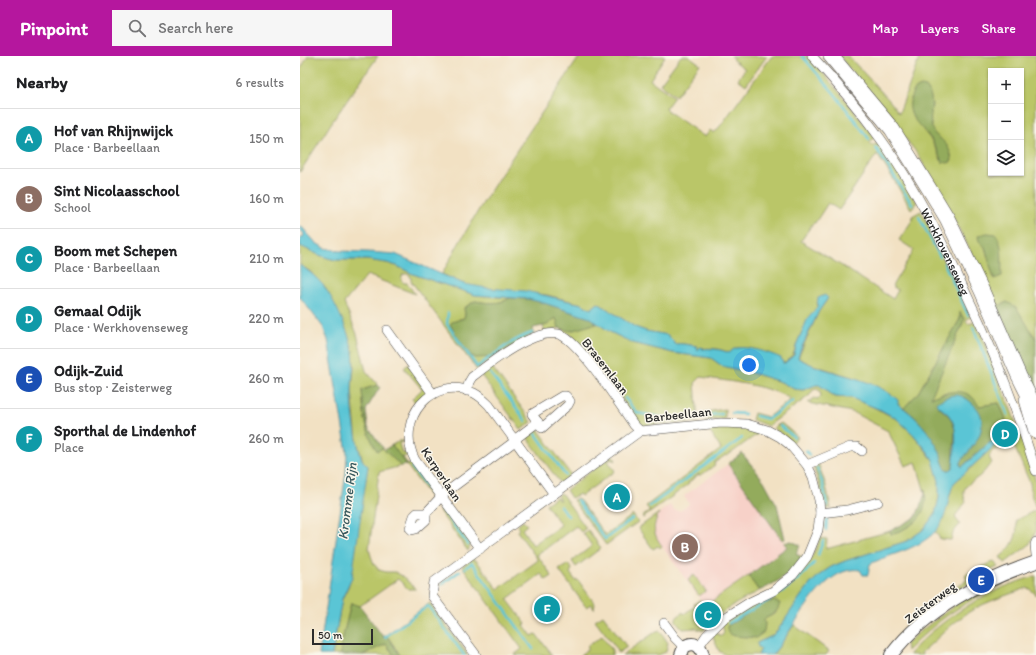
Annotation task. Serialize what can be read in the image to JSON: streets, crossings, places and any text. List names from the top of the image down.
{
  "streets": {
    "main road": ["Werkhovenseweg"],
    "street": [
      "Brasemlaan",
      "Barbeellaan",
      "Karperlaan",
      "Zeisterweg"
    ]
  },
  "crossings": [
    ["Brasemlaan", "Barbeellaan"],
    ["Brasemlaan", "Karperlaan"],
    ["Barbeellaan", "Karperlaan"]
  ],
  "water": ["Kromme Rijn"],
  "scale_bar": "50 m",
  "page": {
    "header": "Pinpoint",
    "search": "Search here",
    "nav": ["Map", "Layers", "Share"],
    "heading": ["Nearby", "6 results"],
    "map_buttons": ["+", "−"],
    "list": [
      {
        "mark": "A",
        "name": "Hof van Rhijnwijck",
        "note": "Place · Barbeellaan",
        "value": "150 m"
      },
      {
        "mark": "B",
        "name": "Sint Nicolaasschool",
        "note": "School",
        "value": "160 m"
      },
      {
        "mark": "C",
        "name": "Boom met Schepen",
        "note": "Place · Barbeellaan",
        "value": "210 m"
      },
      {
        "mark": "D",
        "name": "Gemaal Odijk",
        "note": "Place · Werkhovenseweg",
        "value": "220 m"
      },
      {
        "mark": "E",
        "name": "Odijk-Zuid",
        "note": "Bus stop · Zeisterweg",
        "value": "260 m"
      },
      {
        "mark": "F",
        "name": "Sporthal de Lindenhof",
        "note": "Place",
        "value": "260 m"
      }
    ],
    "pins": [
      "D",
      "A",
      "B",
      "E",
      "F",
      "C"
    ],
    "scale": "50 m"
  }
}
